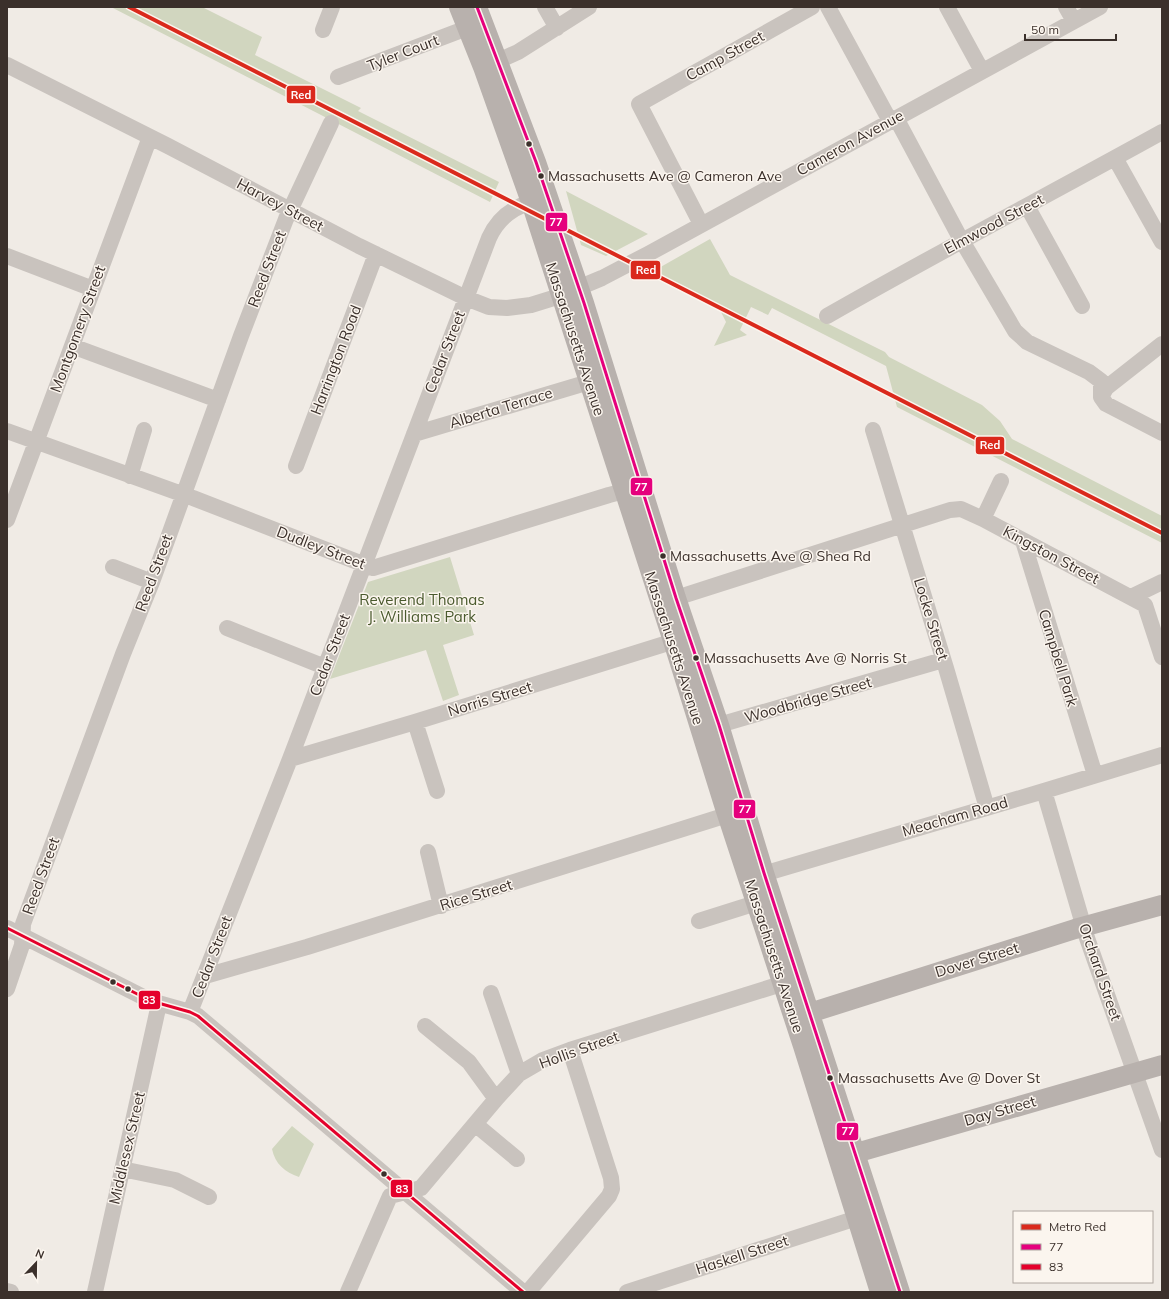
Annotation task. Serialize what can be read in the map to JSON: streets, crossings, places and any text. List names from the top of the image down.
{
  "streets": {
    "main road": ["Massachusetts Avenue", "Dover Street", "Day Street"],
    "street": [
      "Tyler Court",
      "Camp Street",
      "Cameron Avenue",
      "Harvey Street",
      "Elmwood Street",
      "Reed Street",
      "Montgomery Street",
      "Cedar Street",
      "Harrington Road",
      "Alberta Terrace",
      "Dudley Street",
      "Kingston Street",
      "Locke Street",
      "Campbell Park",
      "Norris Street",
      "Woodbridge Street",
      "Meacham Road",
      "Rice Street",
      "Orchard Street",
      "Hollis Street",
      "Middlesex Street",
      "Haskell Street"
    ]
  },
  "crossings": [
    ["Tyler Court", "Massachusetts Avenue"],
    ["Camp Street", "Cameron Avenue"],
    ["Cameron Avenue", "Harvey Street"],
    ["Cameron Avenue", "Massachusetts Avenue"],
    ["Harvey Street", "Reed Street"],
    ["Harvey Street", "Montgomery Street"],
    ["Harvey Street", "Massachusetts Avenue"],
    ["Harvey Street", "Cedar Street"],
    ["Harvey Street", "Harrington Road"],
    ["Reed Street", "Dudley Street"],
    ["Montgomery Street", "Dudley Street"],
    ["Massachusetts Avenue", "Cedar Street"],
    ["Massachusetts Avenue", "Alberta Terrace"],
    ["Massachusetts Avenue", "Dudley Street"],
    ["Massachusetts Avenue", "Kingston Street"],
    ["Massachusetts Avenue", "Norris Street"],
    ["Massachusetts Avenue", "Woodbridge Street"],
    ["Massachusetts Avenue", "Meacham Road"],
    ["Massachusetts Avenue", "Rice Street"],
    ["Massachusetts Avenue", "Dover Street"],
    ["Massachusetts Avenue", "Hollis Street"],
    ["Massachusetts Avenue", "Day Street"],
    ["Massachusetts Avenue", "Haskell Street"],
    ["Cedar Street", "Alberta Terrace"],
    ["Cedar Street", "Dudley Street"],
    ["Cedar Street", "Norris Street"],
    ["Cedar Street", "Rice Street"],
    ["Kingston Street", "Locke Street"],
    ["Kingston Street", "Campbell Park"],
    ["Locke Street", "Woodbridge Street"],
    ["Locke Street", "Meacham Road"],
    ["Campbell Park", "Meacham Road"],
    ["Meacham Road", "Orchard Street"],
    ["Dover Street", "Orchard Street"],
    ["Orchard Street", "Day Street"]
  ],
  "parks": ["Reverend Thomas J. Williams Park"],
  "places": [
    "Massachusetts Ave @ Cameron Ave",
    "Massachusetts Ave @ Shea Rd",
    "Massachusetts Ave @ Norris St",
    "Massachusetts Ave @ Dover St"
  ],
  "lines": ["metro line Red", "transit line 77", "transit line 83"],
  "legend": ["Metro Red", "77", "83"],
  "scale_bar": "50 m",
  "north": "top"
}
